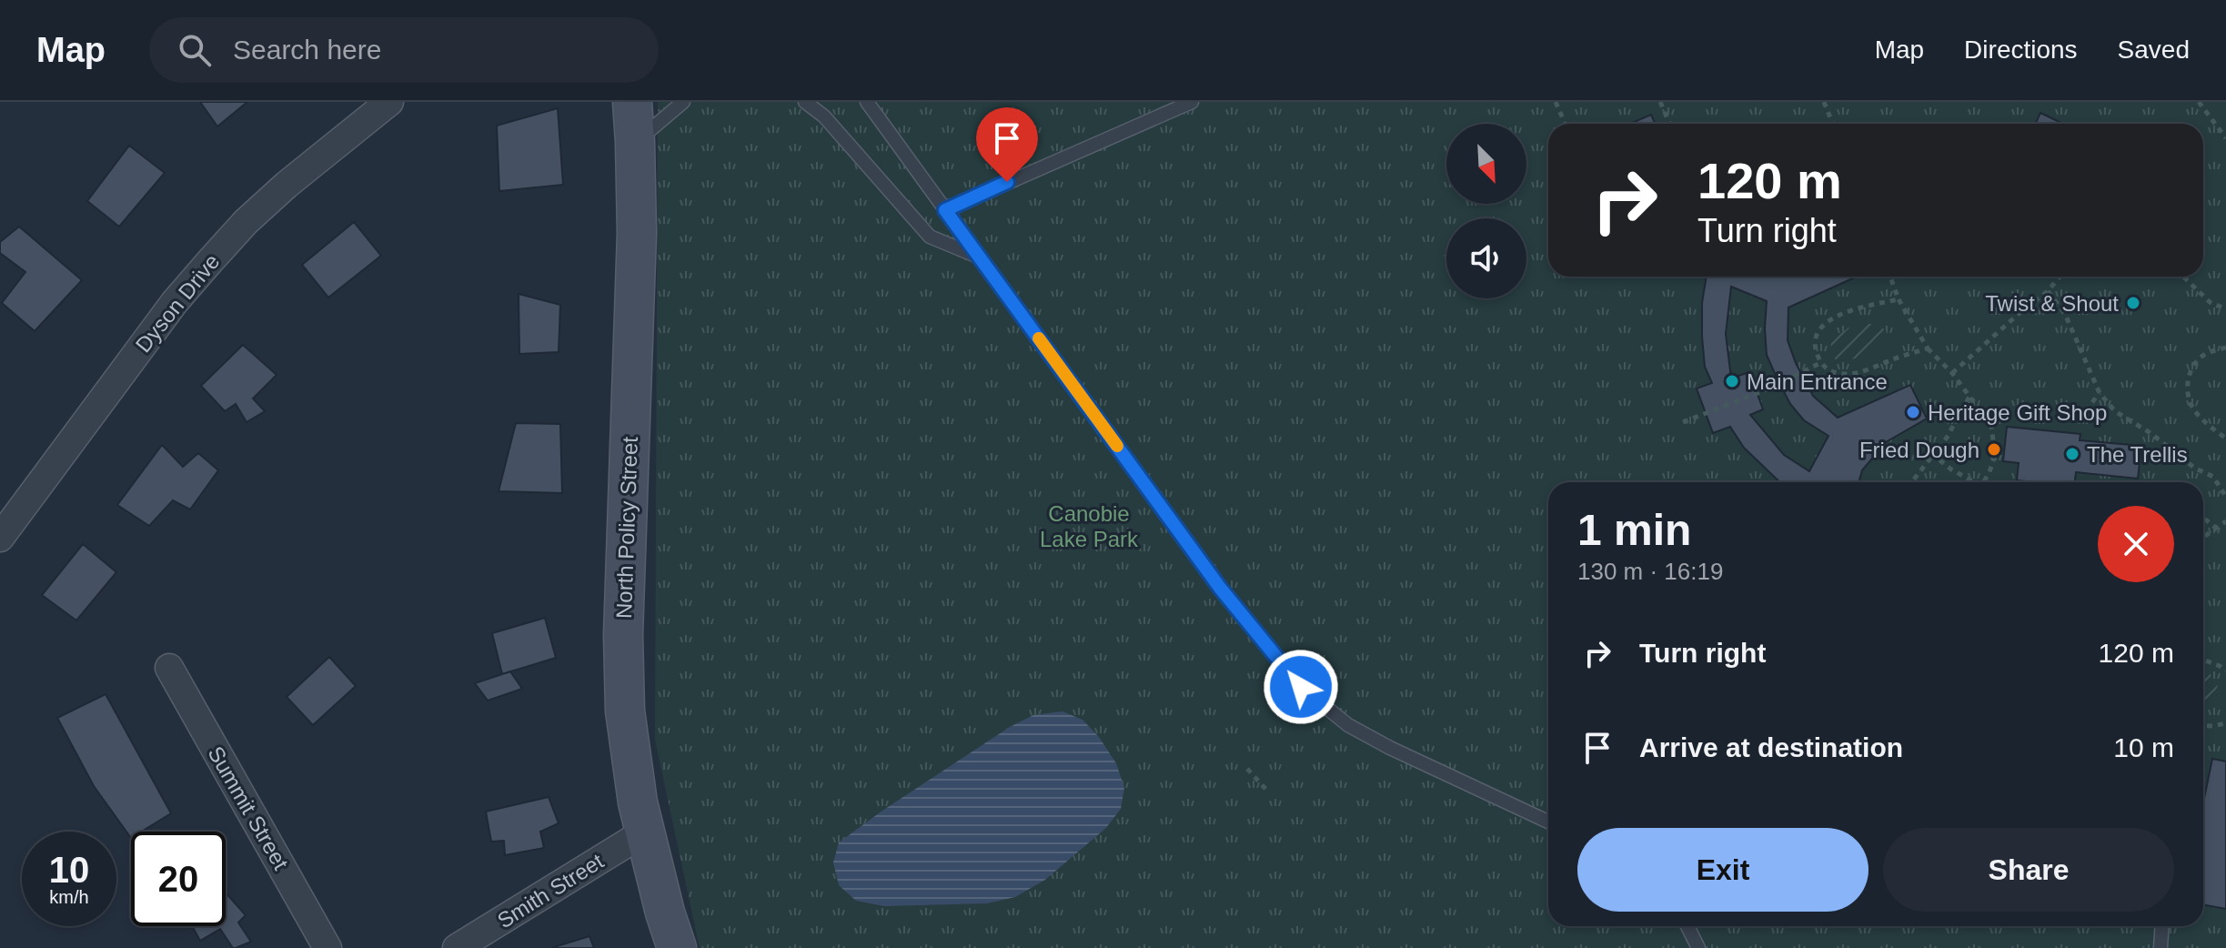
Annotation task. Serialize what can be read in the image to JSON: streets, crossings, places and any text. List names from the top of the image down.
{
  "streets": {
    "street": [
      "Dyson Drive",
      "North Policy Street",
      "Summit Street",
      "Smith Street"
    ]
  },
  "crossings": [
    ["North Policy Street", "Smith Street"]
  ],
  "parks": ["Canobie Lake Park"],
  "places": [
    "Twist & Shout",
    "Main Entrance",
    "Heritage Gift Shop",
    "Fried Dough",
    "The Trellis"
  ],
  "north": "bottom right",
  "page": {
    "header": "Map",
    "search": "Search here",
    "nav": ["Map", "Directions", "Saved"],
    "turn": ["120 m", "Turn right"],
    "heading": ["1 min", "130 m · 16:19"],
    "list": [
      {
        "name": "Turn right",
        "value": "120 m"
      },
      {
        "name": "Arrive at destination",
        "value": "10 m"
      }
    ],
    "buttons": ["Exit", "Share"],
    "speed": "10 km/h",
    "limit": "20"
  }
}
